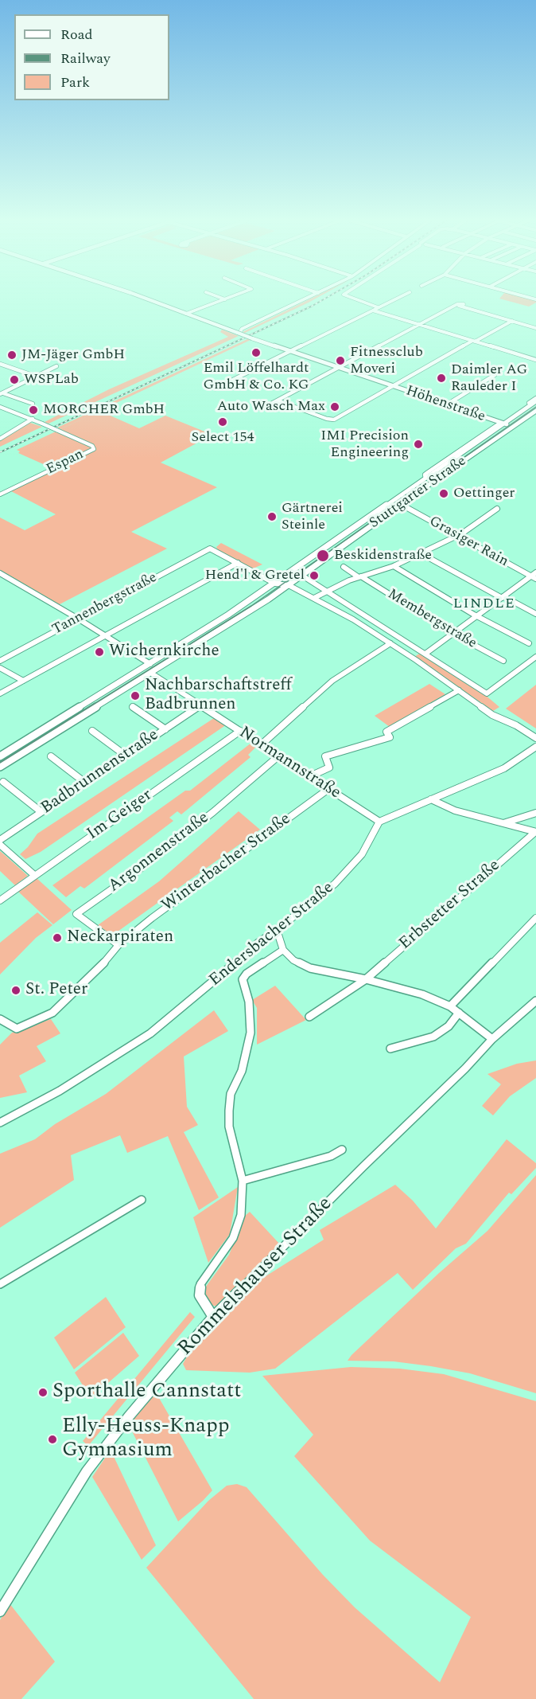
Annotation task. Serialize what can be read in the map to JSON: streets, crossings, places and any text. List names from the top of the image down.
{
  "streets": {
    "main road": ["Höhenstraße", "Stuttgarter Straße"],
    "street": [
      "Espan",
      "Grasiger Rain",
      "Tannenbergstraße",
      "Membergstraße",
      "Normannstraße",
      "Badbrunnenstraße",
      "Im Geiger",
      "Argonnenstraße",
      "Winterbacher Straße",
      "Erbstetter Straße",
      "Endersbacher Straße",
      "Rommelshauser Straße"
    ]
  },
  "crossings": [
    ["Höhenstraße", "Stuttgarter Straße"],
    ["Stuttgarter Straße", "Grasiger Rain"],
    ["Stuttgarter Straße", "Normannstraße"],
    ["Normannstraße", "Badbrunnenstraße"],
    ["Normannstraße", "Im Geiger"],
    ["Normannstraße", "Argonnenstraße"],
    ["Normannstraße", "Winterbacher Straße"],
    ["Normannstraße", "Endersbacher Straße"],
    ["Argonnenstraße", "Winterbacher Straße"]
  ],
  "districts": ["LINDLE"],
  "places": [
    "Emil Löffelhardt GmbH & Co. KG",
    "JM-Jäger GmbH",
    "Fitnessclub Moveri",
    "Daimler AG Rauleder I",
    "WSPLab",
    "Auto Wasch Max",
    "MORCHER GmbH",
    "Select 154",
    "IMI Precision Engineering",
    "Oettinger",
    "Gärtnerei Steinle",
    "Beskidenstraße",
    "Hend'l & Gretel",
    "Wichernkirche",
    "Nachbarschaftstreff Badbrunnen",
    "Neckarpiraten",
    "St. Peter",
    "Sporthalle Cannstatt",
    "Elly-Heuss-Knapp Gymnasium"
  ],
  "legend": ["Road", "Railway", "Park"]
}
